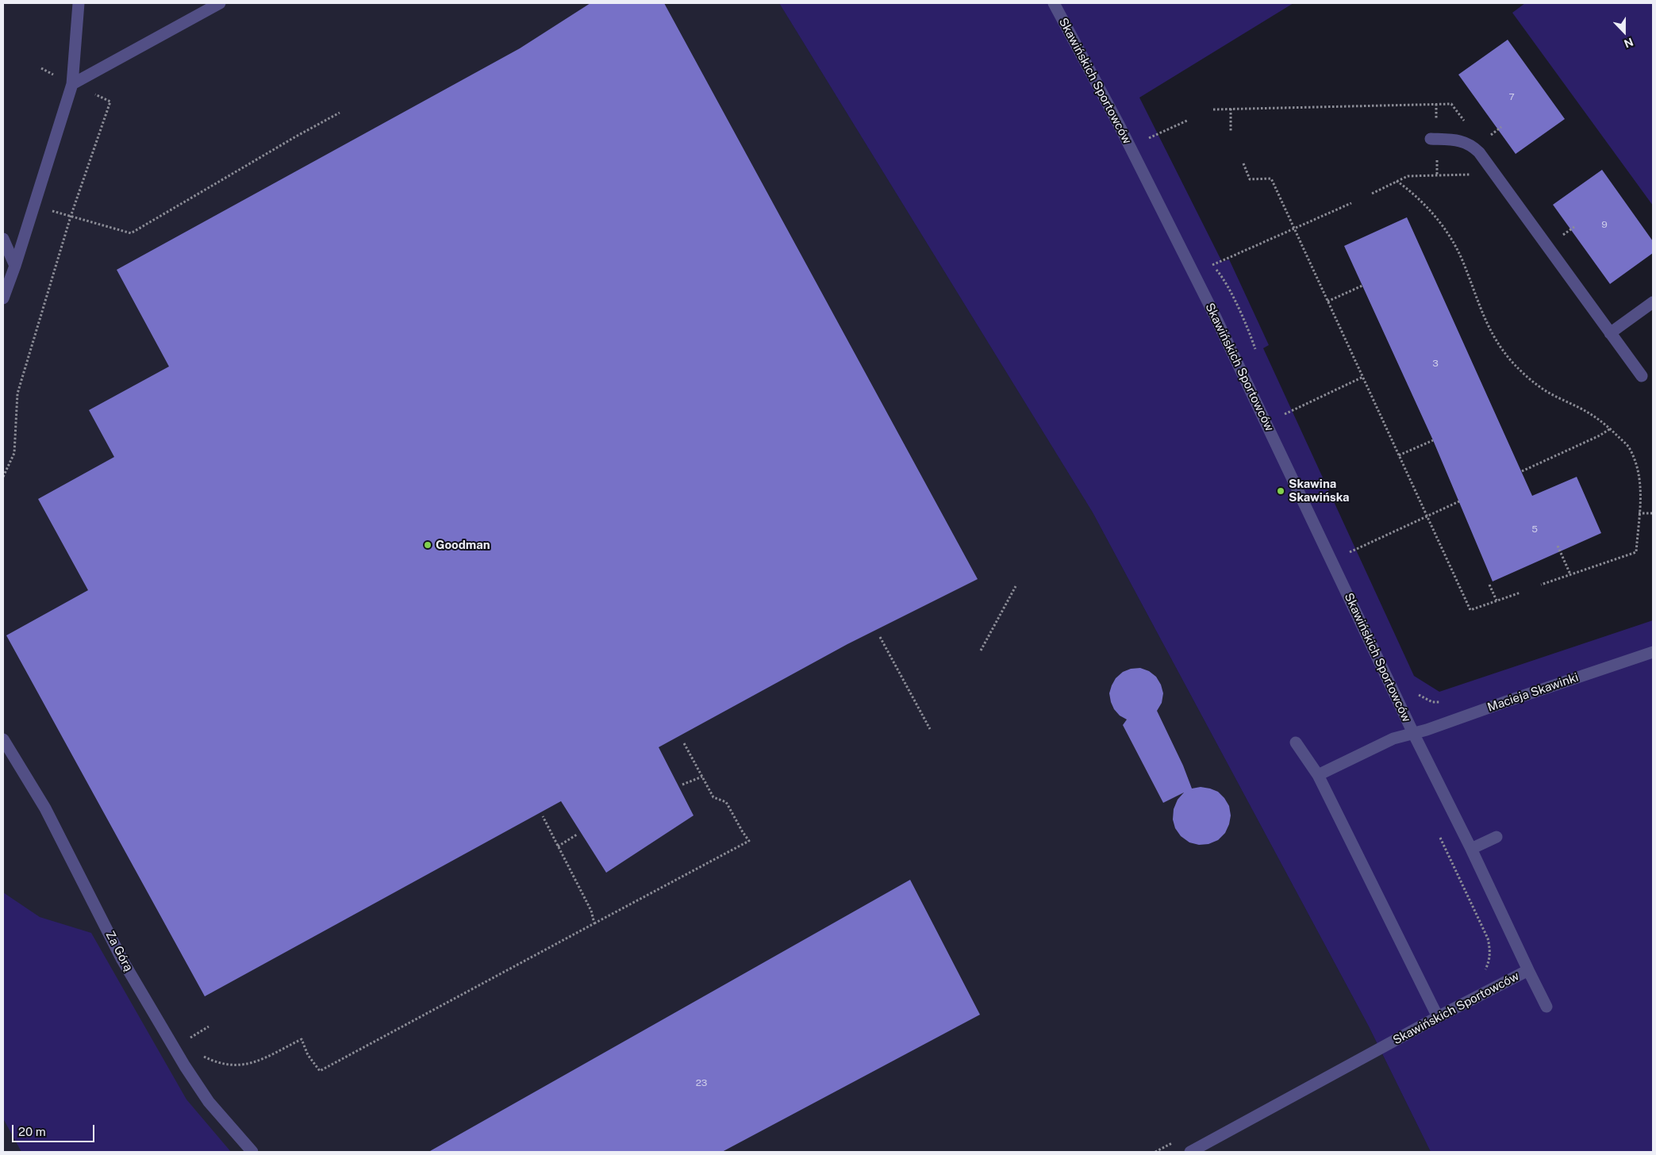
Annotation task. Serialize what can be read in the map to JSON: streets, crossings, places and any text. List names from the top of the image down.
{
  "streets": {
    "street": ["Skawińskich Sportowców", "Macieja Skawinki", "Za Górą"]
  },
  "crossings": [
    ["Skawińskich Sportowców", "Macieja Skawinki"]
  ],
  "places": ["Skawina Skawińska", "Goodman"],
  "house_numbers": [
    "7",
    "9",
    "3",
    "5",
    "23"
  ],
  "scale_bar": "20 m",
  "north": "bottom"
}
